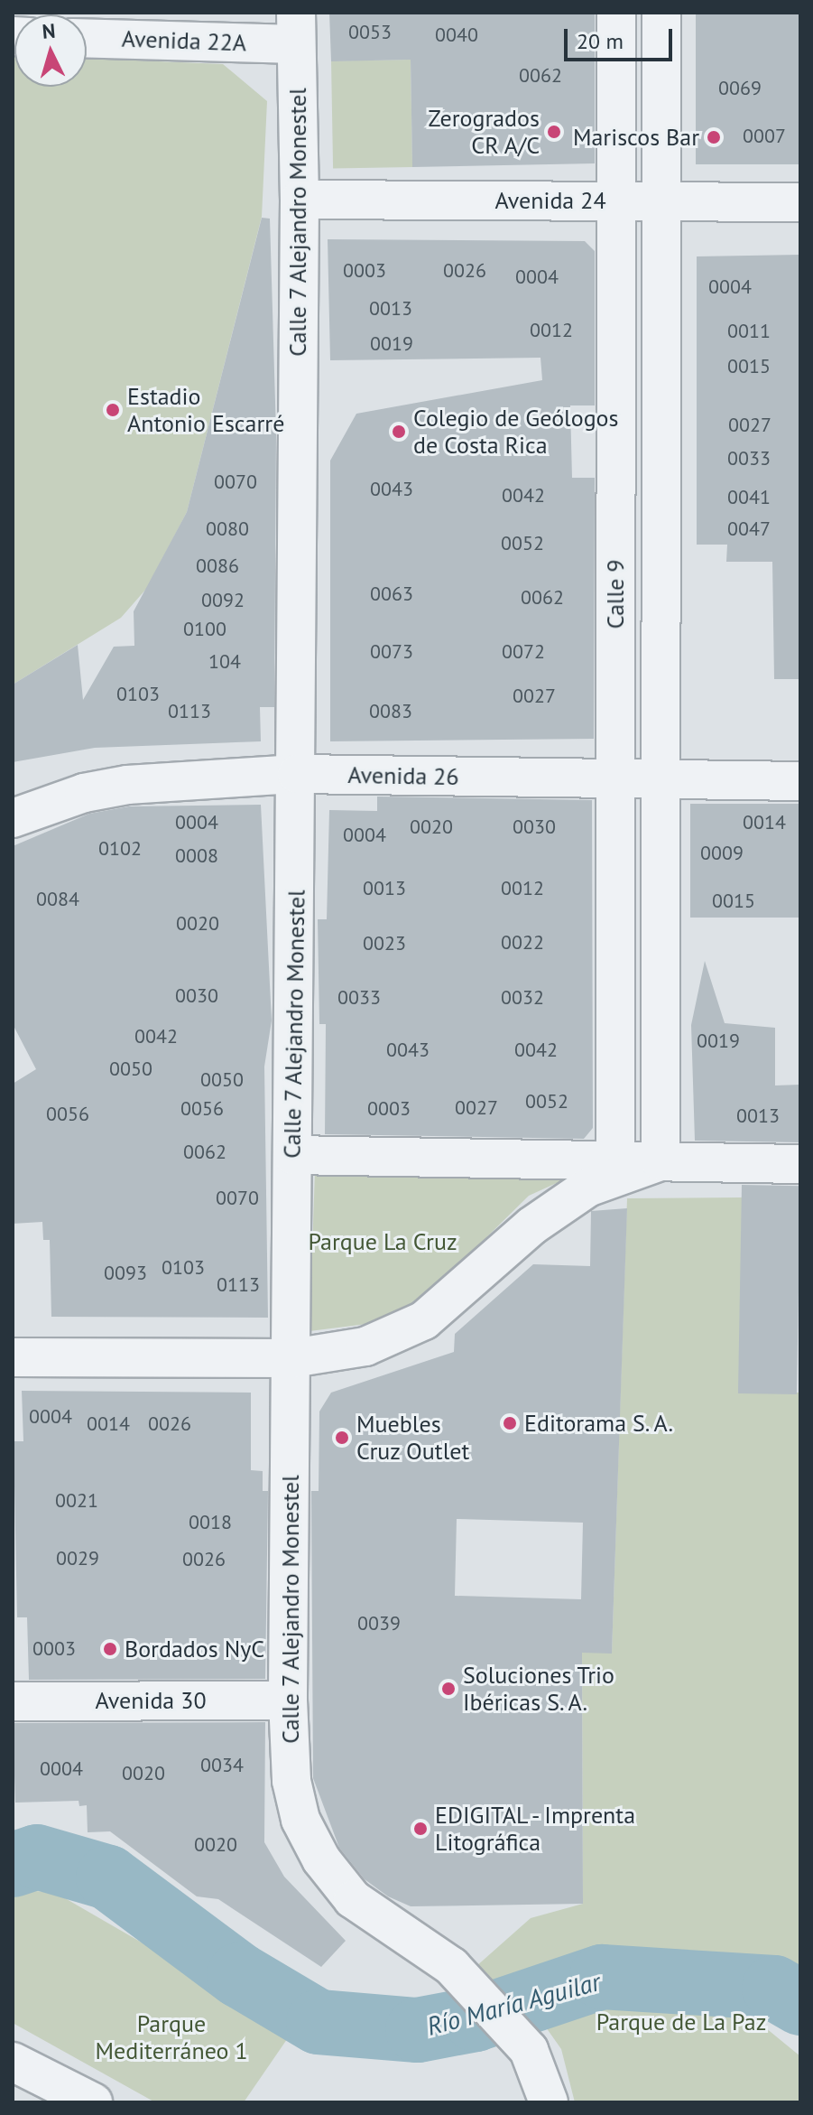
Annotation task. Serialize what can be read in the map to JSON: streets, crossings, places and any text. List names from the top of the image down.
{
  "streets": {
    "street": [
      "Avenida 22A",
      "Avenida 24",
      "Calle 7 Alejandro Monestel",
      "Calle 9",
      "Avenida 26",
      "Avenida 30"
    ]
  },
  "crossings": [
    ["Avenida 22A", "Calle 7 Alejandro Monestel"],
    ["Avenida 24", "Calle 7 Alejandro Monestel"],
    ["Avenida 24", "Calle 9"],
    ["Calle 7 Alejandro Monestel", "Avenida 26"],
    ["Calle 7 Alejandro Monestel", "Avenida 30"],
    ["Calle 9", "Avenida 26"]
  ],
  "water": ["Río María Aguilar"],
  "parks": ["Parque La Cruz", "Parque de La Paz", "Parque Mediterráneo 1"],
  "places": [
    "Zerogrados CR A/C",
    "Mariscos Bar",
    "Estadio Antonio Escarré",
    "Colegio de Geólogos de Costa Rica",
    "Editorama S. A.",
    "Muebles Cruz Outlet",
    "Bordados NyC",
    "Soluciones Trio Ibéricas S. A.",
    "EDIGITAL - Imprenta Litográfica"
  ],
  "house_numbers": [
    "0053",
    "0040",
    "0062",
    "0069",
    "0007",
    "0003",
    "0026",
    "0004",
    "0004",
    "0013",
    "0012",
    "0011",
    "0019",
    "0015",
    "0027",
    "0033",
    "0070",
    "0043",
    "0042",
    "0041",
    "0080",
    "0047",
    "0052",
    "0086",
    "0063",
    "0062",
    "0092",
    "0100",
    "0073",
    "0072",
    "104",
    "0103",
    "0027",
    "0113",
    "0083",
    "0004",
    "0014",
    "0020",
    "0030",
    "0004",
    "0102",
    "0009",
    "0008",
    "0013",
    "0012",
    "0084",
    "0015",
    "0020",
    "0022",
    "0023",
    "0030",
    "0033",
    "0032",
    "0042",
    "0019",
    "0043",
    "0042",
    "0050",
    "0050",
    "0052",
    "0027",
    "0056",
    "0003",
    "0056",
    "0013",
    "0062",
    "0070",
    "0103",
    "0093",
    "0113",
    "0004",
    "0014",
    "0026",
    "0021",
    "0018",
    "0029",
    "0026",
    "0039",
    "0003",
    "0034",
    "0004",
    "0020",
    "0020"
  ],
  "scale_bar": "20 m",
  "north": "top"
}
